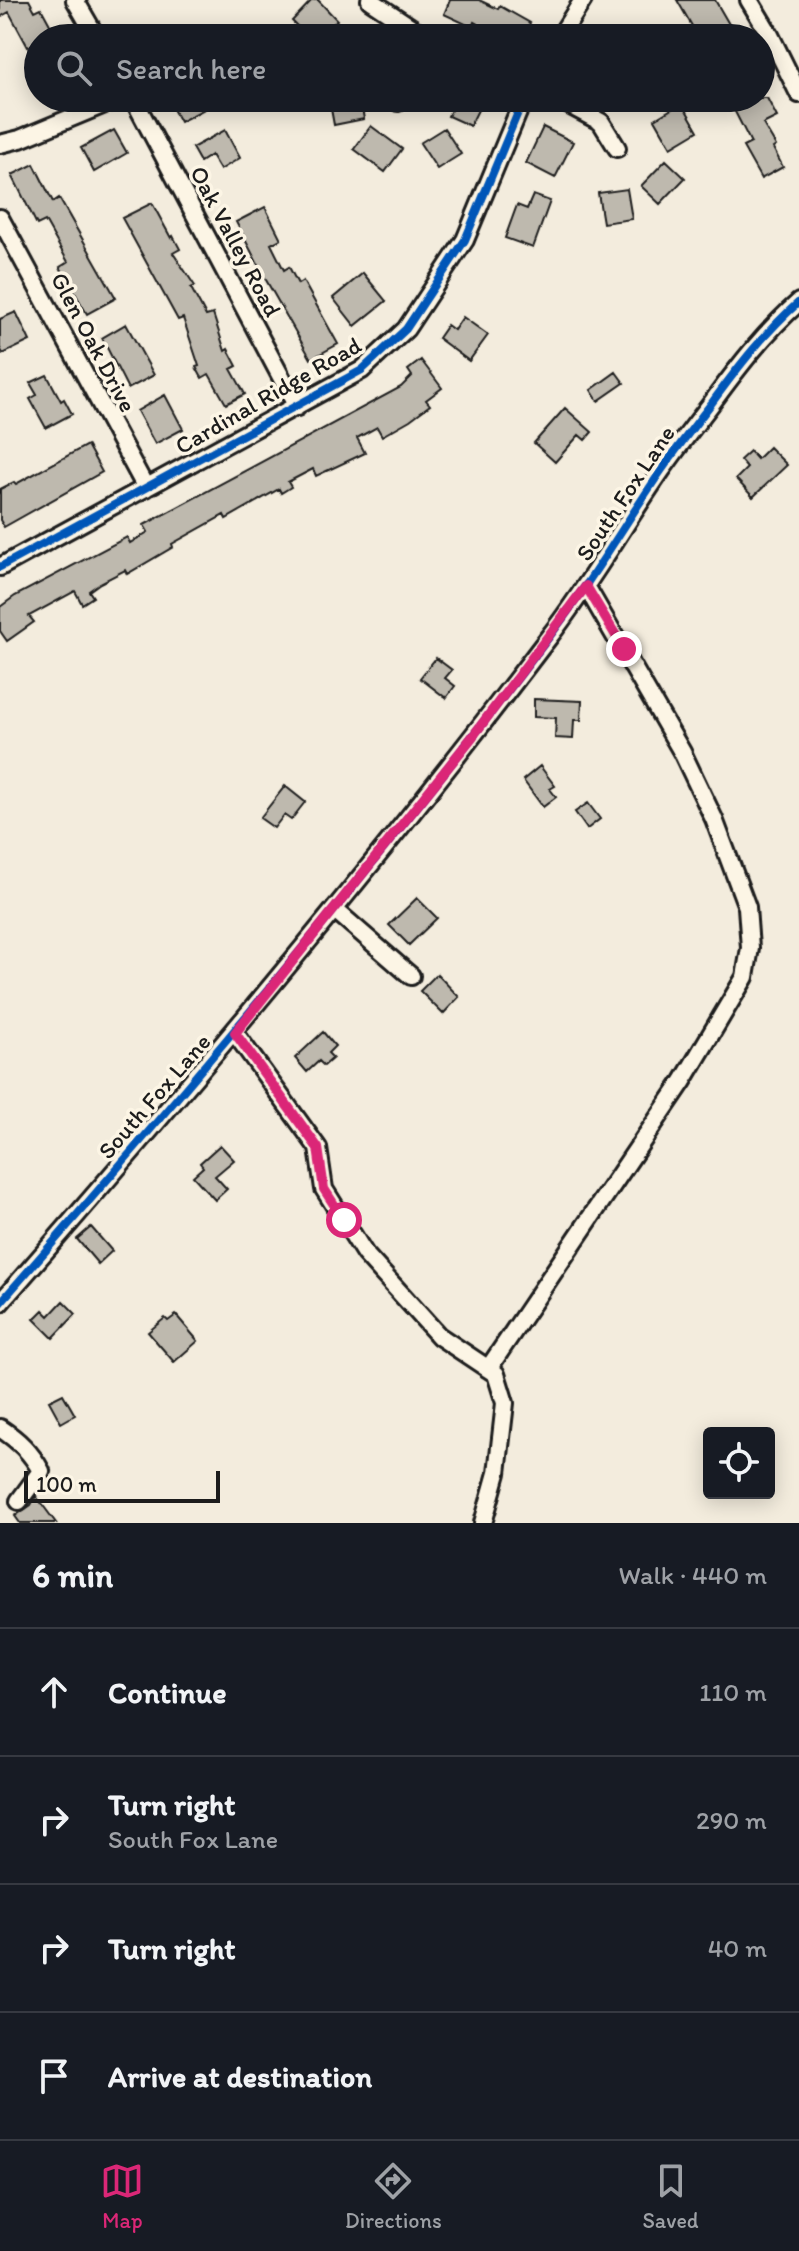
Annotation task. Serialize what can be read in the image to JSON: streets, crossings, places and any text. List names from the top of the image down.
{
  "streets": {
    "street": [
      "Oak Valley Road",
      "Glen Oak Drive",
      "Cardinal Ridge Road",
      "South Fox Lane"
    ]
  },
  "crossings": [
    ["Oak Valley Road", "Cardinal Ridge Road"],
    ["Glen Oak Drive", "Cardinal Ridge Road"]
  ],
  "scale_bar": "100 m",
  "page": {
    "search": "Search here",
    "scale": "100 m",
    "heading": ["6 min", "Walk · 440 m"],
    "list": [
      ["Continue", "110 m"],
      ["Turn right", "South Fox Lane", "290 m"],
      ["Turn right", "40 m"],
      "Arrive at destination"
    ],
    "nav": ["Map", "Directions", "Saved"]
  }
}
